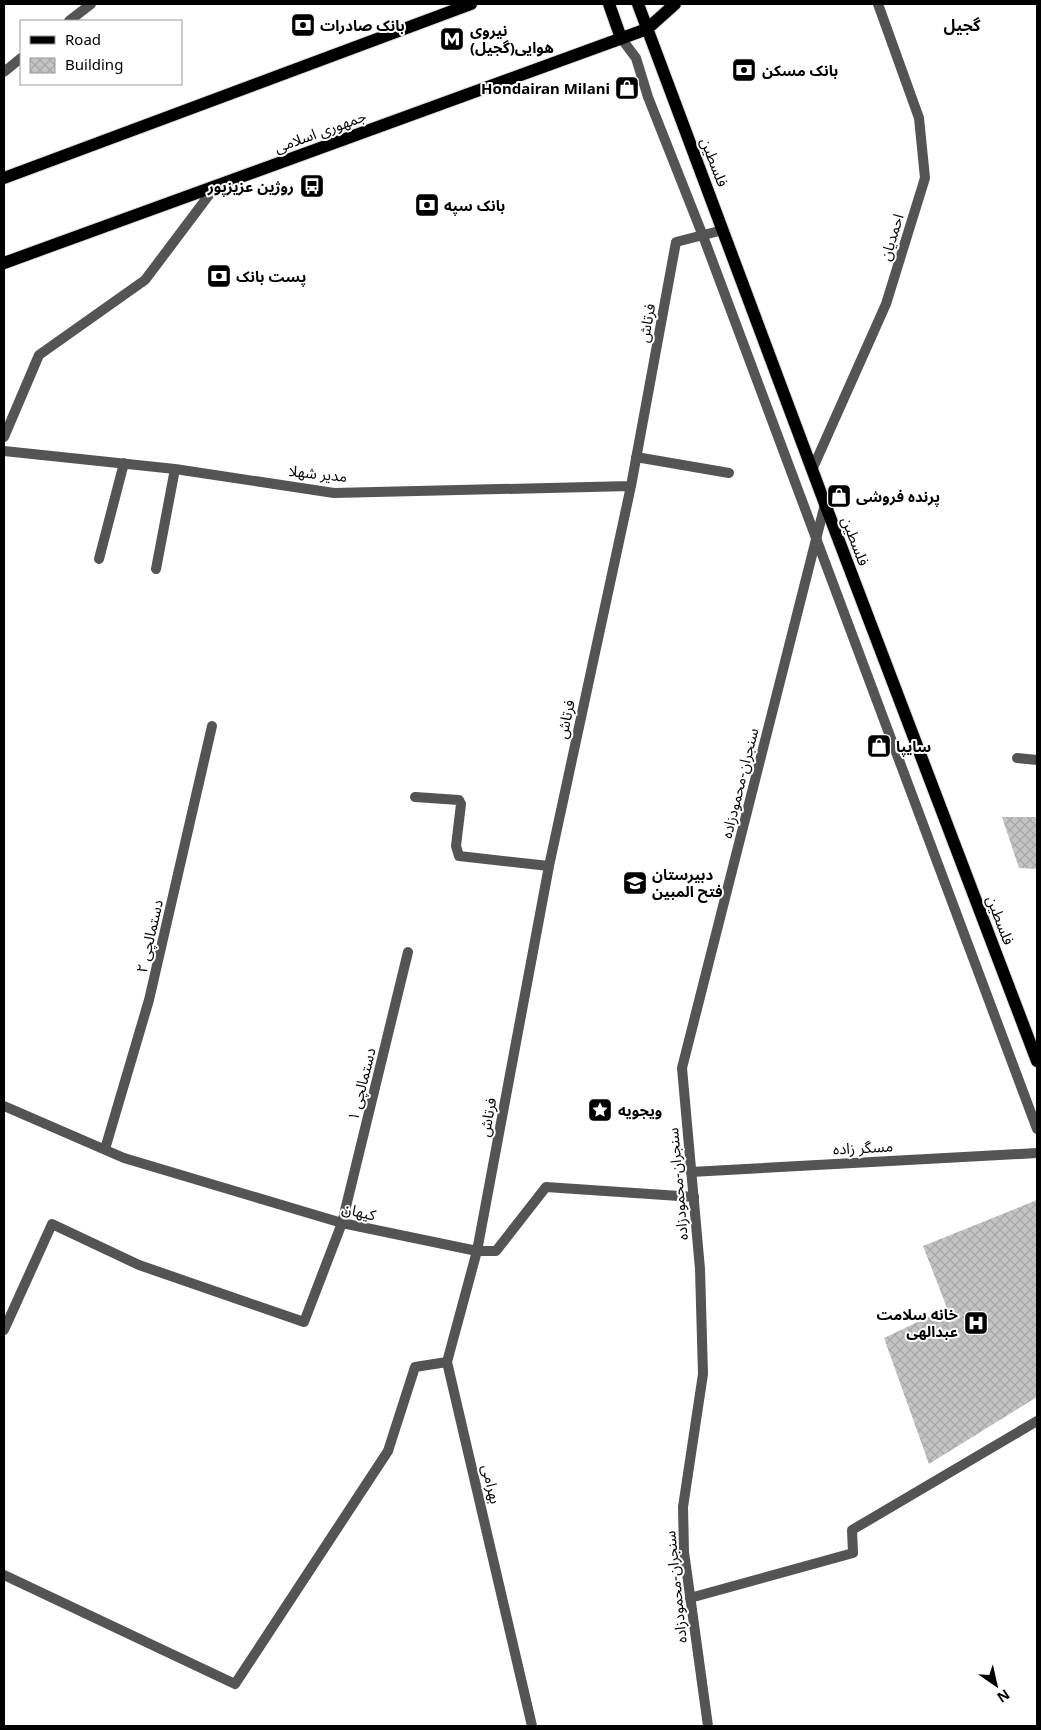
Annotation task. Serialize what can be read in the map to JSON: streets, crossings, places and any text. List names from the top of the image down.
{
  "streets": {
    "main road": ["جمهوری اسلامی", "فلسطین"],
    "street": [
      "احمدیان",
      "فرتاش",
      "مدیر شهلا",
      "سنجران-محمودزاده",
      "دستمالچی ۲",
      "دستمالچی ۱",
      "مسگر زاده",
      "کیهان",
      "بهرامی"
    ]
  },
  "crossings": [
    ["جمهوری اسلامی", "فلسطین"],
    ["فلسطین", "احمدیان"],
    ["فلسطین", "فرتاش"],
    ["فلسطین", "سنجران-محمودزاده"],
    ["فرتاش", "مدیر شهلا"],
    ["فرتاش", "کیهان"],
    ["فرتاش", "بهرامی"],
    ["سنجران-محمودزاده", "مسگر زاده"],
    ["سنجران-محمودزاده", "کیهان"],
    ["دستمالچی ۲", "کیهان"],
    ["دستمالچی ۱", "کیهان"],
    ["کیهان", "بهرامی"]
  ],
  "districts": ["گجیل"],
  "places": {
    "bank": [
      "بانک صادرات",
      "بانک مسکن",
      "بانک سپه",
      "پست بانک"
    ],
    "metro station": ["نیروی هوایی(گجیل)"],
    "shop": ["Hondairan Milani", "پرنده فروشی", "سایپا"],
    "bus stop": ["روژین عزیزپور"],
    "school or university": ["دبیرستان فتح المبین"],
    "place": ["ویجویه"],
    "hospital": ["خانه سلامت عبدالهی"]
  },
  "legend": ["Road", "Building"],
  "north": "bottom right"
}
